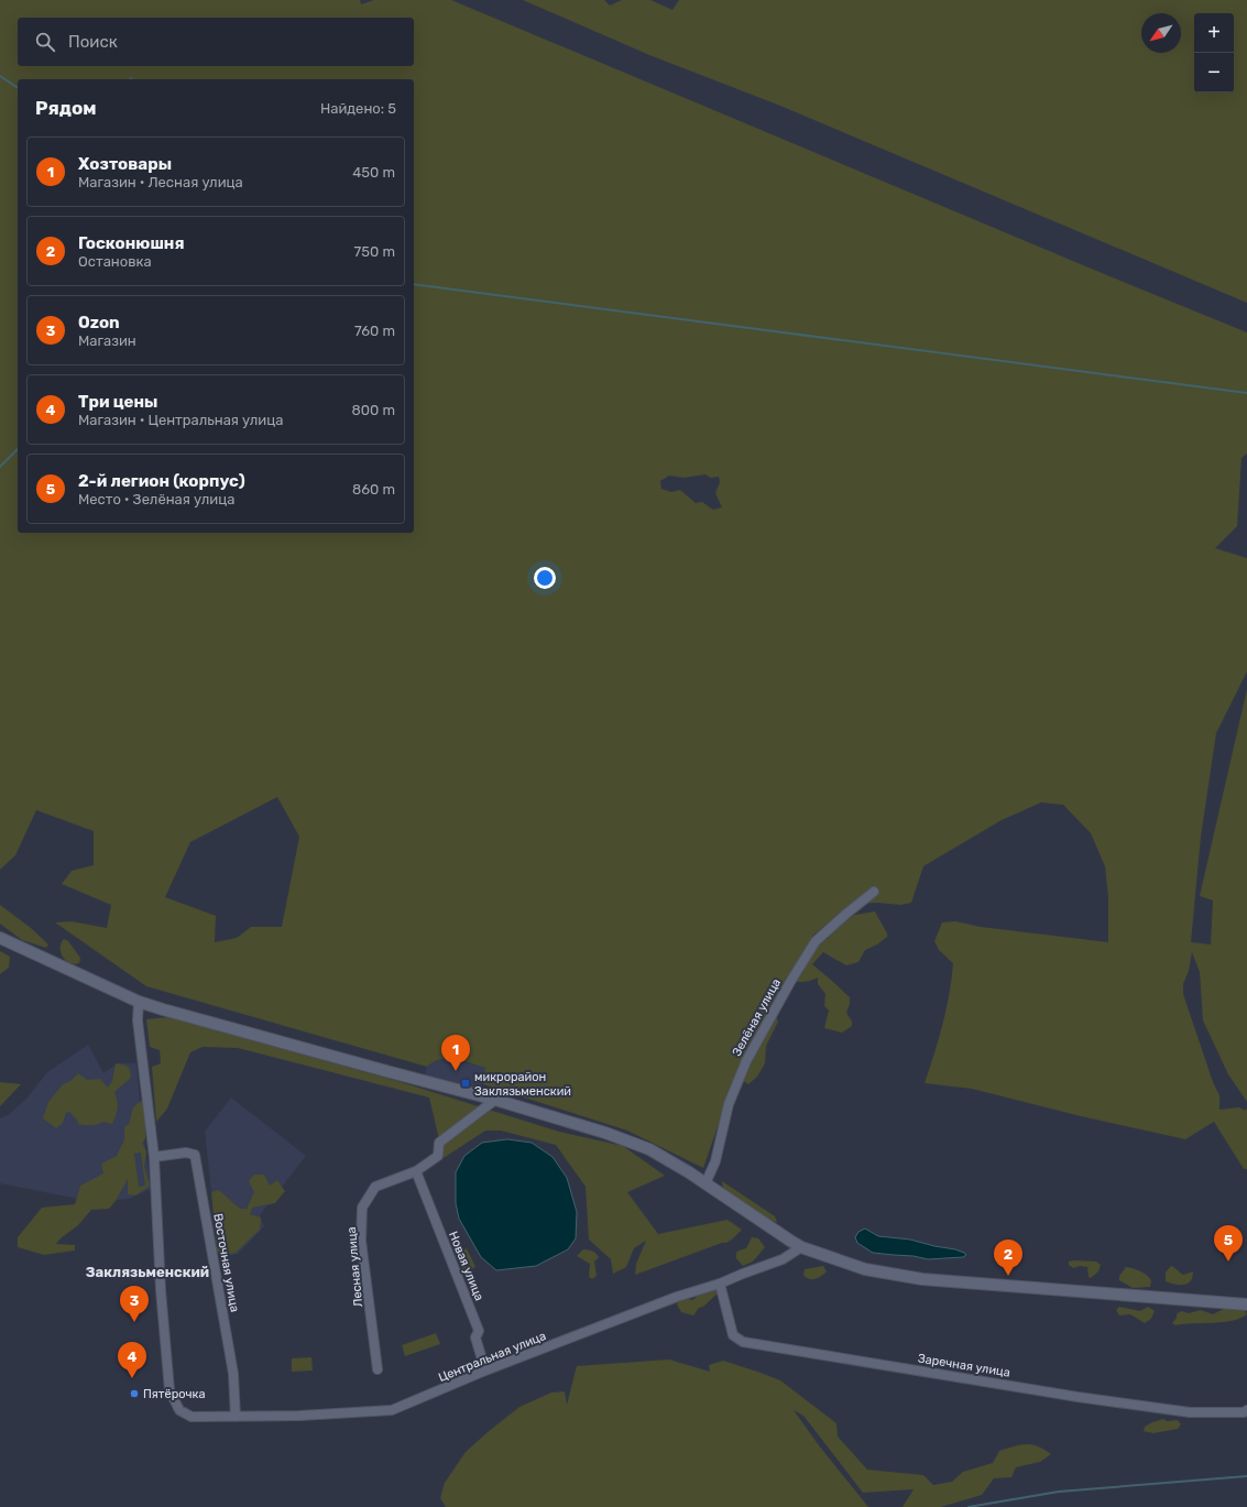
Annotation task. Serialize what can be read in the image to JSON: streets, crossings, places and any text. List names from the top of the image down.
{
  "streets": {
    "street": [
      "Зелёная улица",
      "Восточная улица",
      "Новая улица",
      "Лесная улица",
      "Центральная улица",
      "Заречная улица"
    ]
  },
  "crossings": [
    ["Восточная улица", "Центральная улица"],
    ["Новая улица", "Лесная улица"],
    ["Новая улица", "Центральная улица"],
    ["Центральная улица", "Заречная улица"]
  ],
  "districts": ["Заклязьменский"],
  "places": {
    "transit": ["микрорайон Заклязьменский"],
    "other": ["Пятёрочка"]
  },
  "north": "bottom left",
  "page": {
    "map_buttons": ["+", "−"],
    "search": "Поиск",
    "heading": ["Рядом", "Найдено: 5"],
    "list": [
      {
        "mark": "1",
        "name": "Хозтовары",
        "note": "Магазин · Лесная улица",
        "value": "450 m"
      },
      {
        "mark": "2",
        "name": "Госконюшня",
        "note": "Остановка",
        "value": "750 m"
      },
      {
        "mark": "3",
        "name": "Ozon",
        "note": "Магазин",
        "value": "760 m"
      },
      {
        "mark": "4",
        "name": "Три цены",
        "note": "Магазин · Центральная улица",
        "value": "800 m"
      },
      {
        "mark": "5",
        "name": "2-й легион (корпус)",
        "note": "Место · Зелёная улица",
        "value": "860 m"
      }
    ],
    "pins": [
      "1",
      "5",
      "2",
      "3",
      "4"
    ]
  }
}
